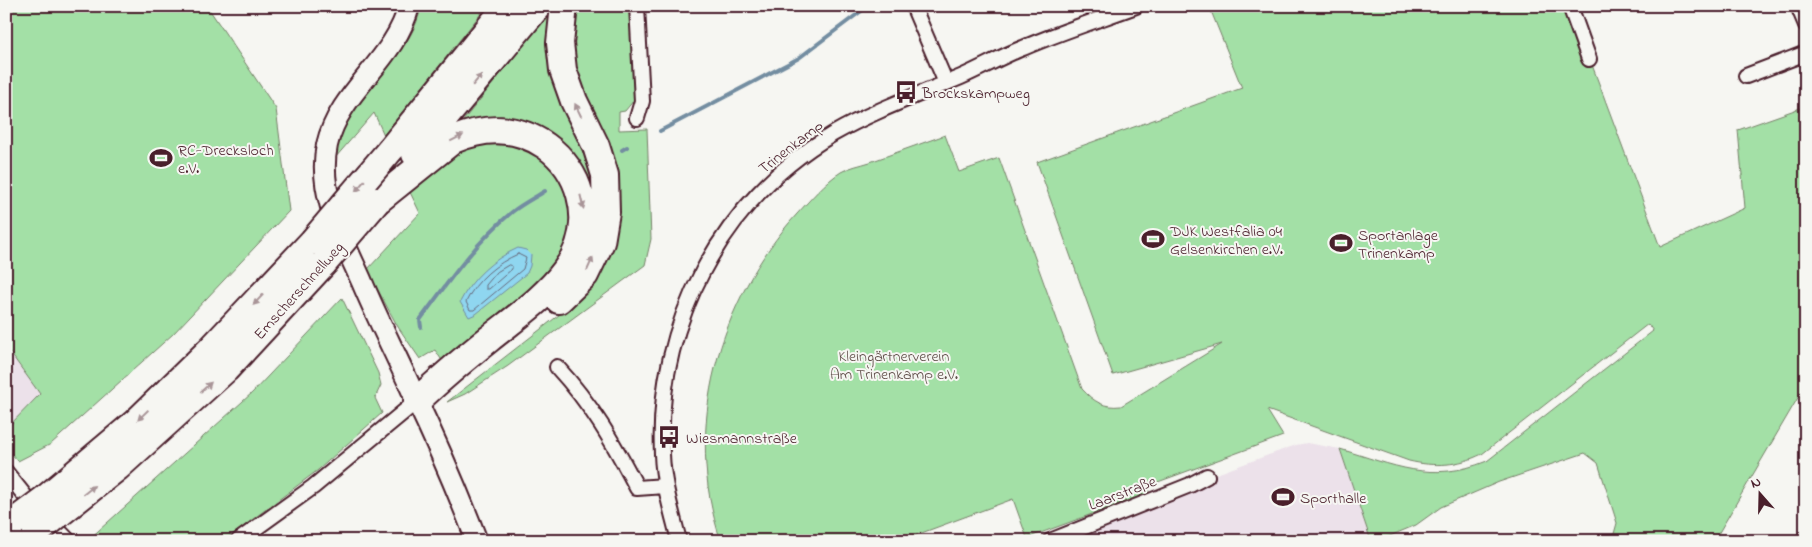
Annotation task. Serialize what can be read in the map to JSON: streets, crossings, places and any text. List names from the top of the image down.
{
  "streets": {
    "highway": ["Emscherschnellweg"],
    "street": ["Trinenkamp", "Laarstraße"]
  },
  "parks": ["Kleingärtnerverein Am Trinenkamp e.V."],
  "places": {
    "bus stop": ["Brockskampweg", "Wiesmannstraße"],
    "sports": [
      "RC-Drecksloch e.V.",
      "DJK Westfalia 04 Gelsenkirchen e.V.",
      "Sportanlage Trinenkamp",
      "Sporthalle"
    ]
  },
  "north": "top"
}
